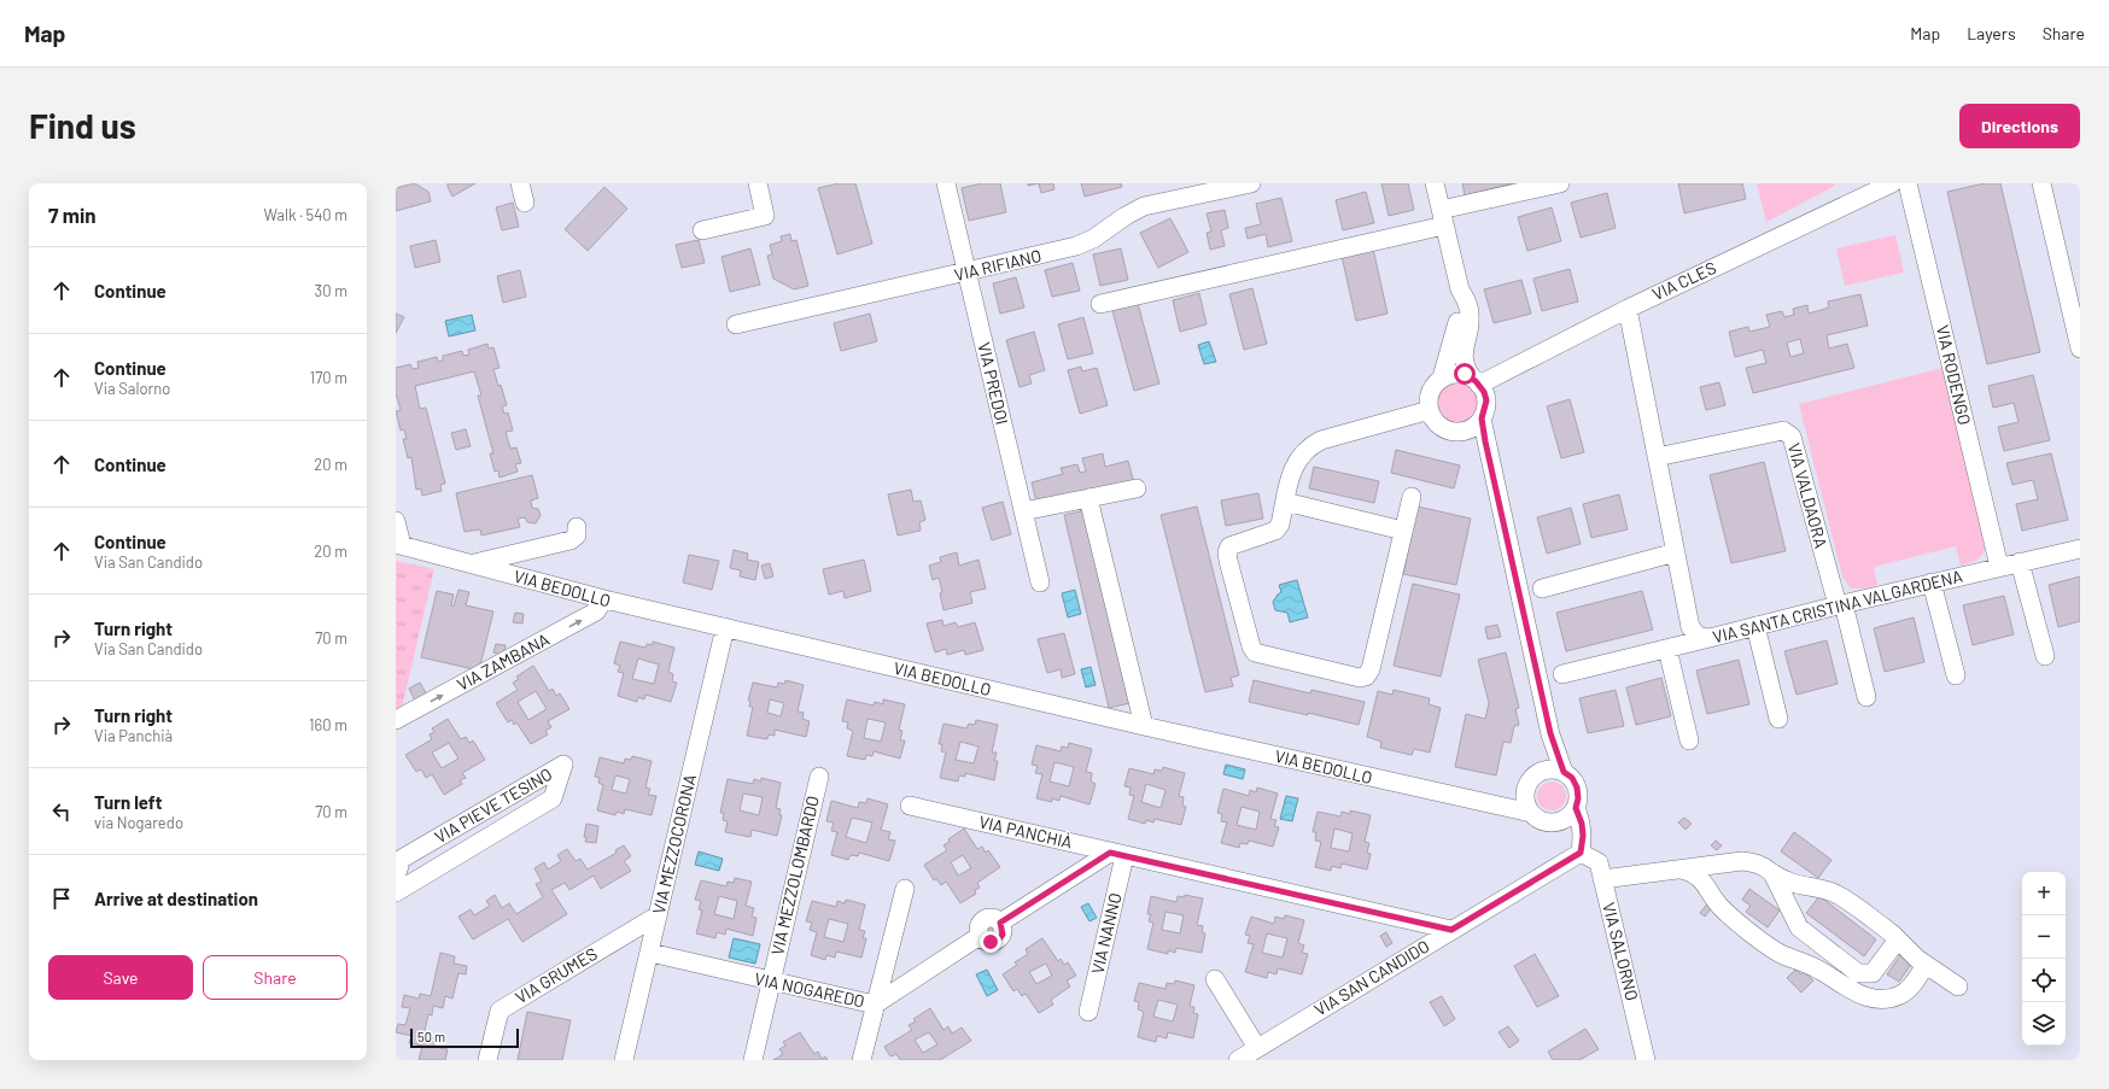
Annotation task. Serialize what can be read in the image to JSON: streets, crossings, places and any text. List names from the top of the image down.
{
  "streets": {
    "street": [
      "VIA RIFIANO",
      "VIA CLES",
      "VIA RODENGO",
      "VIA PREDOI",
      "VIA VALDAORA",
      "VIA BEDOLLO",
      "VIA SANTA CRISTINA VALGARDENA",
      "VIA ZAMBANA",
      "VIA PIEVE TESINO",
      "VIA PANCHIÀ",
      "VIA MEZZOCORONA",
      "VIA MEZZOLOMBARDO",
      "VIA NANNO",
      "VIA SALORNO",
      "VIA GRUMES",
      "VIA SAN CANDIDO",
      "VIA NOGAREDO"
    ]
  },
  "crossings": [
    ["VIA RIFIANO", "VIA PREDOI"],
    ["VIA CLES", "VIA SANTA CRISTINA VALGARDENA"],
    ["VIA RODENGO", "VIA SANTA CRISTINA VALGARDENA"],
    ["VIA VALDAORA", "VIA SANTA CRISTINA VALGARDENA"],
    ["VIA BEDOLLO", "VIA ZAMBANA"],
    ["VIA BEDOLLO", "VIA MEZZOCORONA"],
    ["VIA PANCHIÀ", "VIA NANNO"],
    ["VIA PANCHIÀ", "VIA SAN CANDIDO"],
    ["VIA PANCHIÀ", "VIA NOGAREDO"],
    ["VIA MEZZOCORONA", "VIA GRUMES"],
    ["VIA MEZZOCORONA", "VIA NOGAREDO"],
    ["VIA MEZZOLOMBARDO", "VIA NOGAREDO"],
    ["VIA NANNO", "VIA NOGAREDO"],
    ["VIA SALORNO", "VIA SAN CANDIDO"]
  ],
  "one_way": ["VIA ZAMBANA"],
  "scale_bar": "50 m",
  "page": {
    "header": "Map",
    "nav": ["Map", "Layers", "Share"],
    "buttons": [
      "Directions",
      ["Save", "Share"]
    ],
    "title": "Find us",
    "heading": ["7 min", "Walk · 540 m"],
    "list": [
      ["Continue", "30 m"],
      ["Continue", "Via Salorno", "170 m"],
      ["Continue", "20 m"],
      ["Continue", "Via San Candido", "20 m"],
      ["Turn right", "Via San Candido", "70 m"],
      ["Turn right", "Via Panchià", "160 m"],
      ["Turn left", "via Nogaredo", "70 m"],
      "Arrive at destination"
    ],
    "map_buttons": ["+", "−"],
    "scale": "50 m"
  }
}
